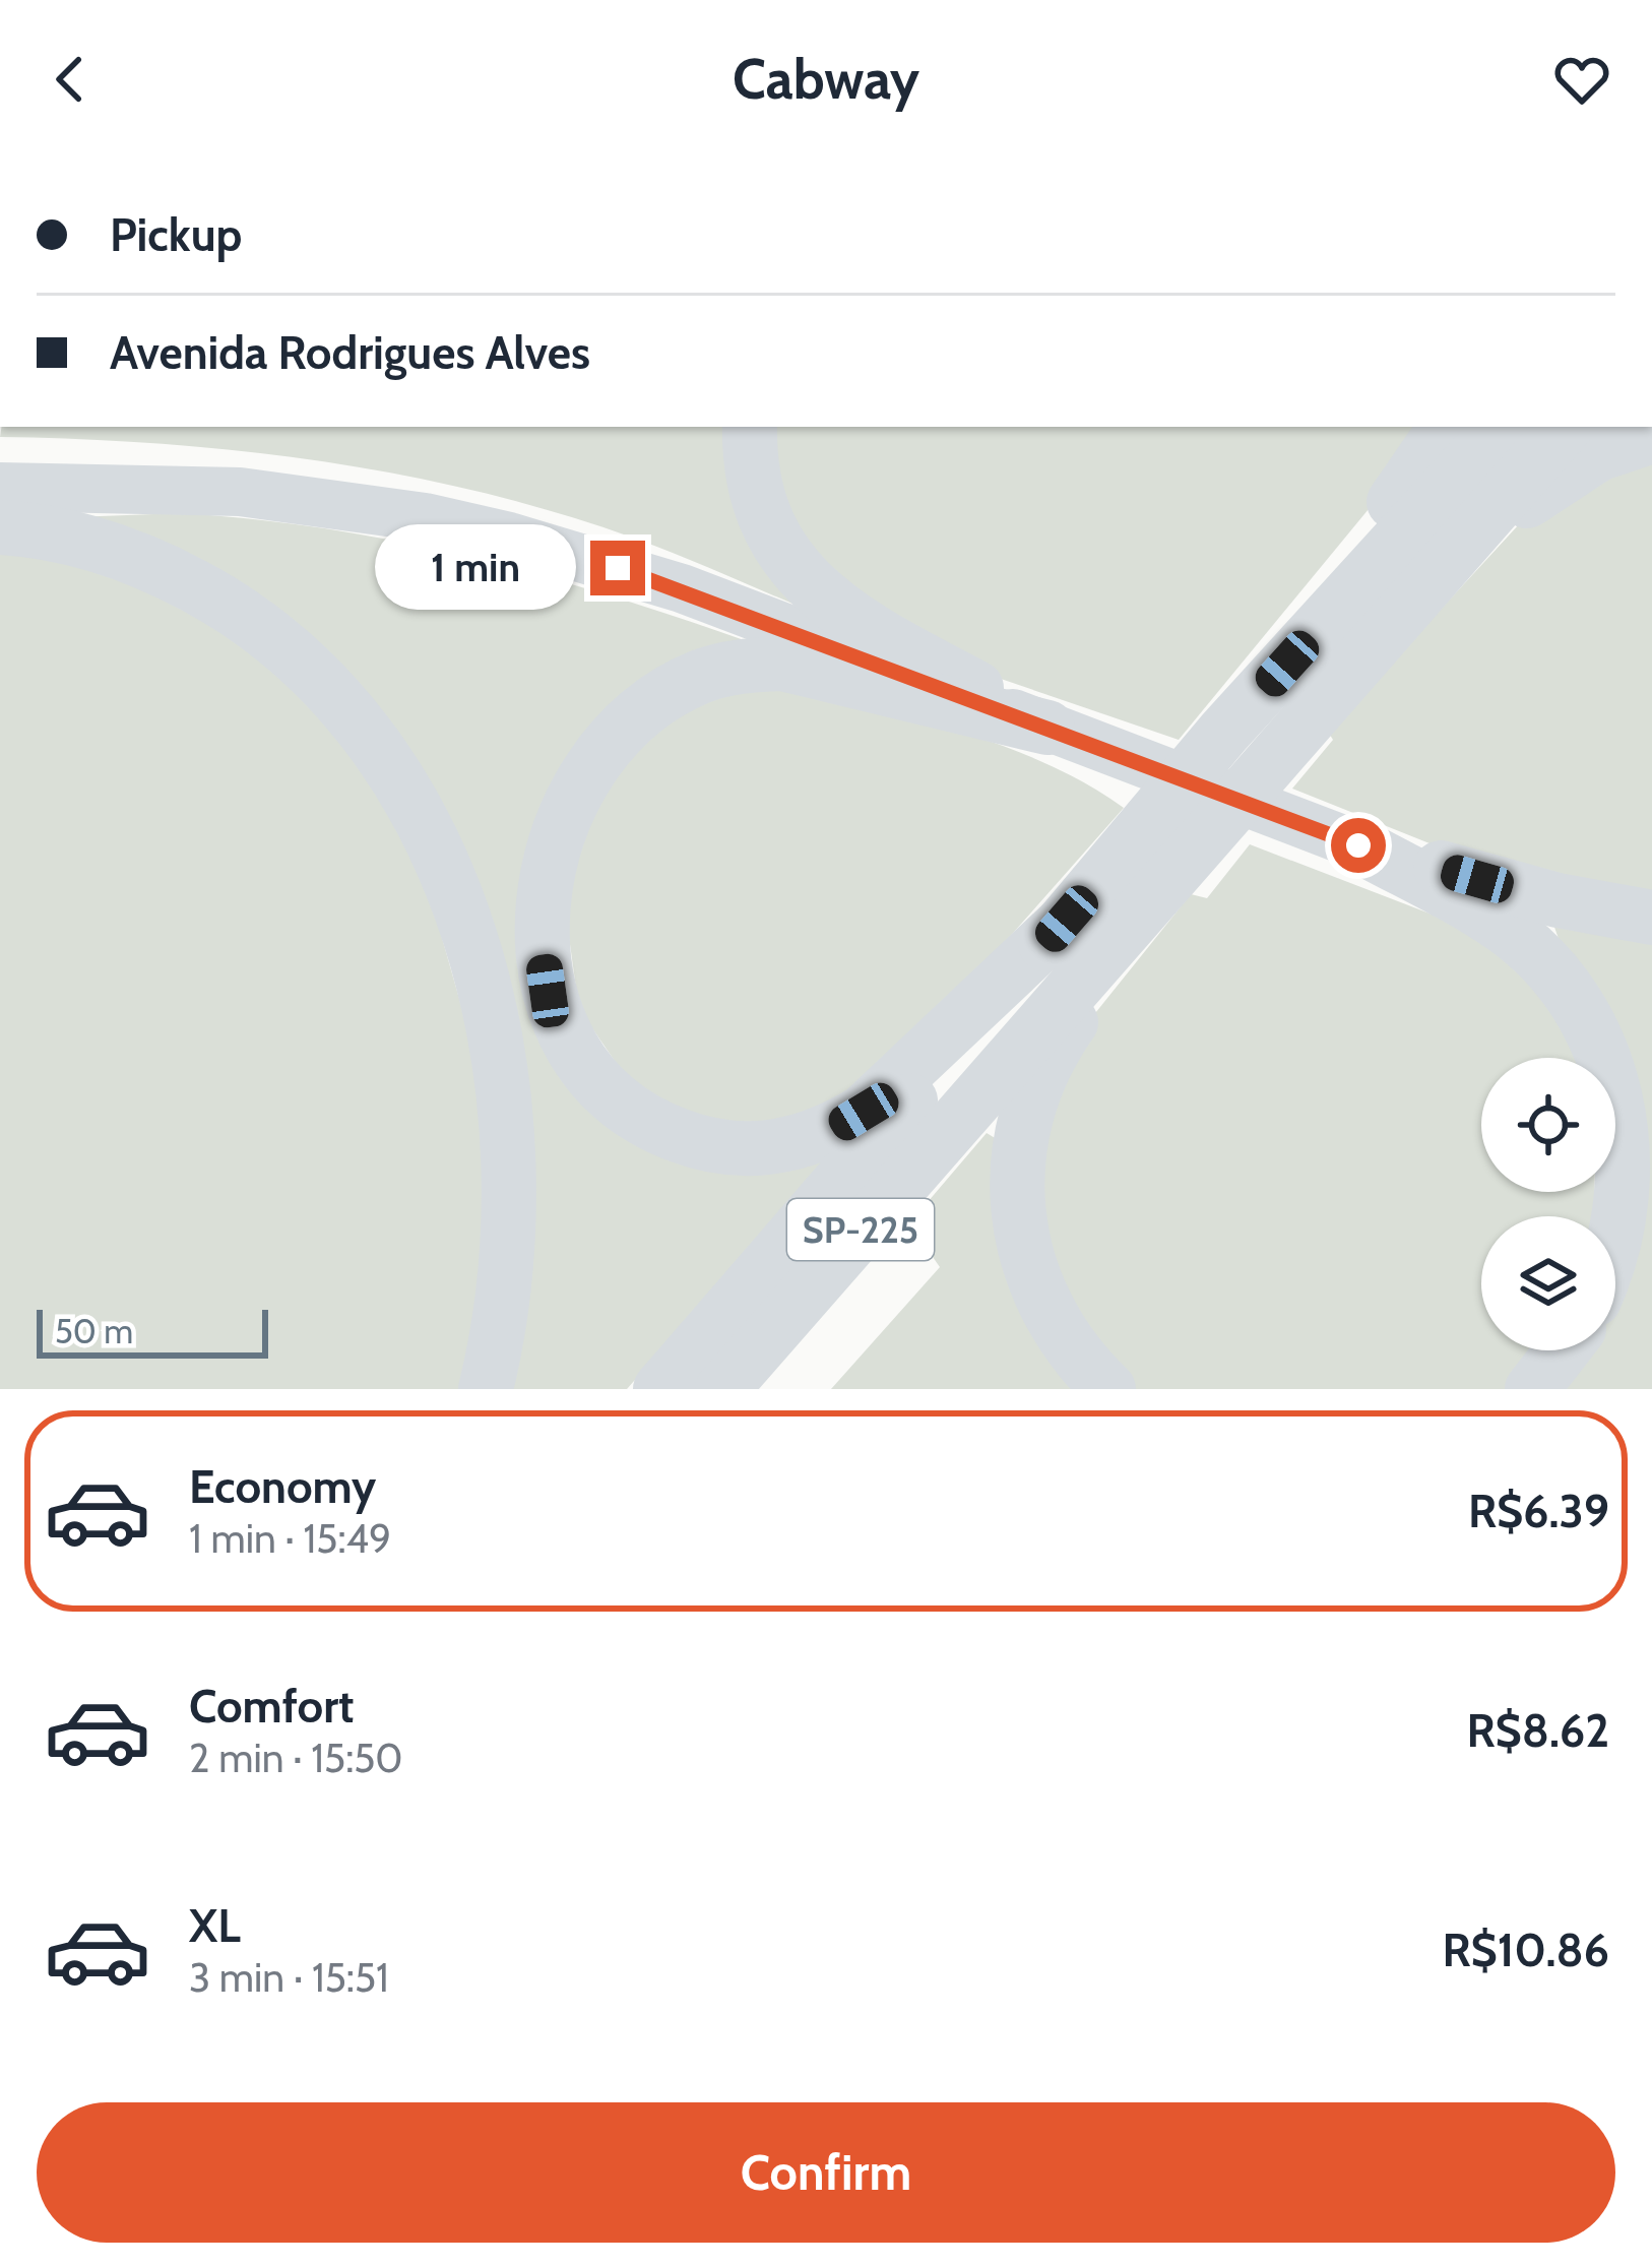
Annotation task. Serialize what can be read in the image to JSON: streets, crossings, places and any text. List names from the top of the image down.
{
  "streets": {
    "highway": ["SP-225"]
  },
  "scale_bar": "50 m",
  "page": {
    "header": "Cabway",
    "banner": ["Pickup", "Avenida Rodrigues Alves"],
    "bubble": "1 min",
    "scale": "50 m",
    "list": [
      {
        "name": "Economy",
        "note": "1 min · 15:49",
        "value": "R$6.39"
      },
      {
        "name": "Comfort",
        "note": "2 min · 15:50",
        "value": "R$8.62"
      },
      {
        "name": "XL",
        "note": "3 min · 15:51",
        "value": "R$10.86"
      }
    ],
    "buttons": "Confirm"
  }
}
